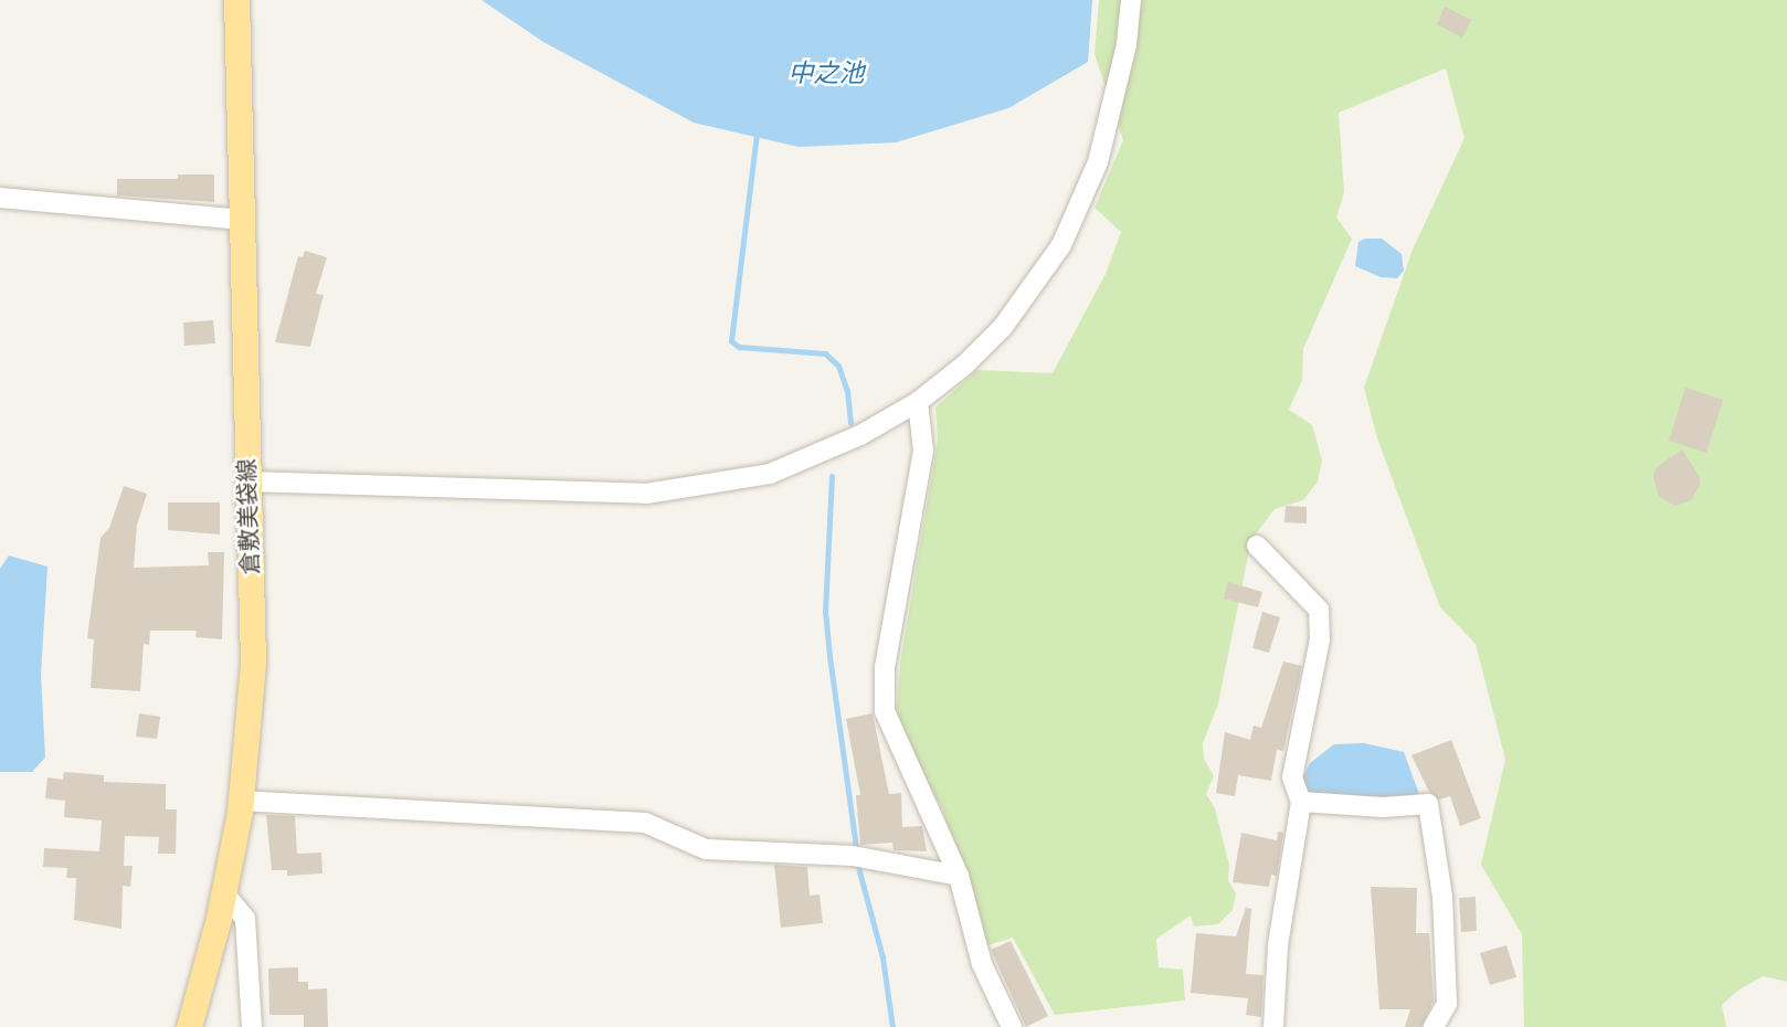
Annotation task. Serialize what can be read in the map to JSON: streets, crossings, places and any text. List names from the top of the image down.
{
  "streets": {
    "main road": ["倉敷美袋線"]
  },
  "water": ["中之池"]
}
